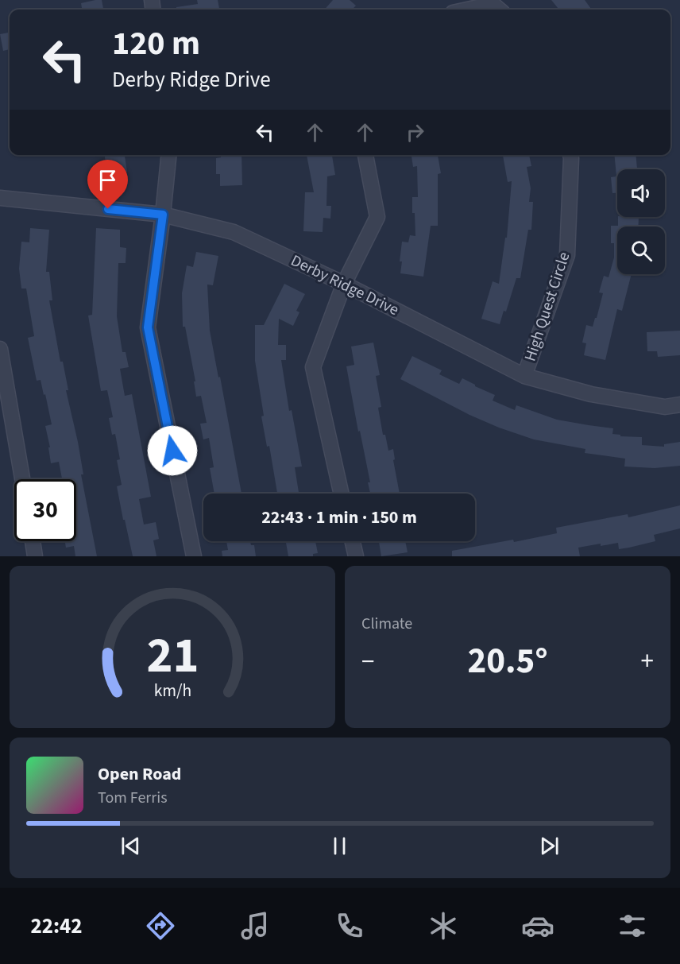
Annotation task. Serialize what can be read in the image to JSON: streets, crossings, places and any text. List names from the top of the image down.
{
  "streets": {
    "street": ["Derby Ridge Drive", "High Quest Circle"]
  },
  "crossings": [
    ["Derby Ridge Drive", "High Quest Circle"]
  ],
  "page": {
    "turn": ["120 m", "Derby Ridge Drive"],
    "limit": "30",
    "trip": "22:43 · 1 min · 150 m",
    "tile": "Climate",
    "heat": ["−", "20.5°", "+"],
    "song": ["Open Road", "Tom Ferris"],
    "tabs": "22:42",
    "gauge": ["21", "km/h"]
  }
}
